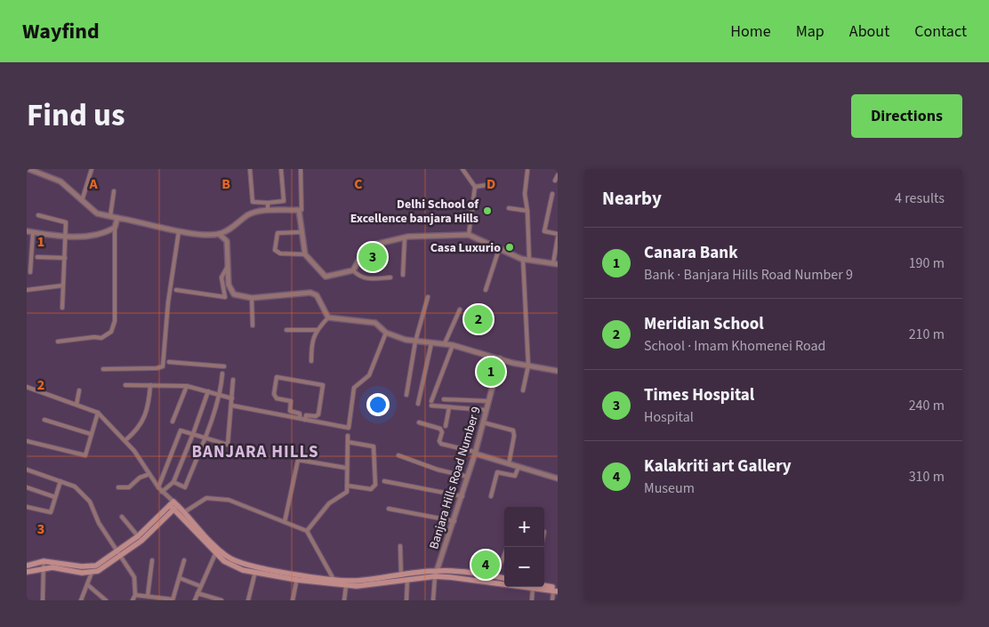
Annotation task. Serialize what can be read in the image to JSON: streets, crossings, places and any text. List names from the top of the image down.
{
  "streets": {
    "street": ["Banjara Hills Road Number 9"]
  },
  "districts": ["BANJARA HILLS"],
  "places": ["Delhi School of Excellence banjara Hills", "Casa Luxurio"],
  "page": {
    "header": "Wayfind",
    "nav": [
      "Home",
      "Map",
      "About",
      "Contact"
    ],
    "title": "Find us",
    "buttons": "Directions",
    "heading": ["Nearby", "4 results"],
    "list": [
      {
        "mark": "1",
        "name": "Canara Bank",
        "note": "Bank · Banjara Hills Road Number 9",
        "value": "190 m"
      },
      {
        "mark": "2",
        "name": "Meridian School",
        "note": "School · Imam Khomenei Road",
        "value": "210 m"
      },
      {
        "mark": "3",
        "name": "Times Hospital",
        "note": "Hospital",
        "value": "240 m"
      },
      {
        "mark": "4",
        "name": "Kalakriti art Gallery",
        "note": "Museum",
        "value": "310 m"
      }
    ],
    "pins": [
      "3",
      "2",
      "1",
      "4"
    ],
    "map_buttons": ["+", "−"]
  },
  "grid": {
    "columns": [
      "A",
      "B",
      "C",
      "D"
    ],
    "rows": ["1", "2", "3"]
  }
}
